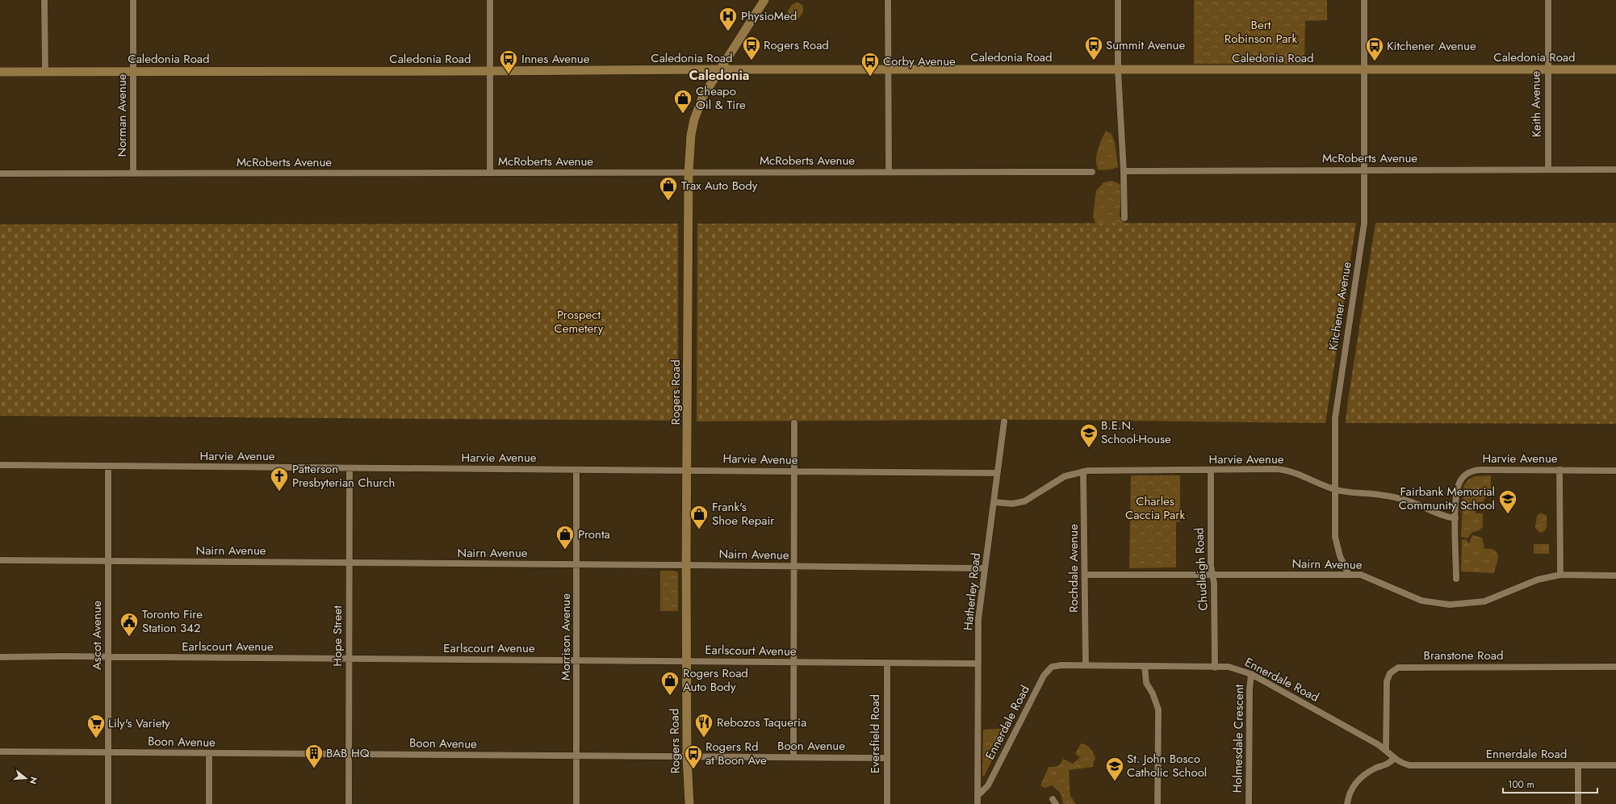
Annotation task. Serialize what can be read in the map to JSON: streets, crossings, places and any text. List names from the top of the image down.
{
  "streets": {
    "street": [
      "Caledonia Road",
      "Keith Avenue",
      "Norman Avenue",
      "McRoberts Avenue",
      "Kitchener Avenue",
      "Rogers Road",
      "Harvie Avenue",
      "Nairn Avenue",
      "Rochdale Avenue",
      "Chudleigh Road",
      "Hatherley Road",
      "Ascot Avenue",
      "Hope Street",
      "Morrison Avenue",
      "Earlscourt Avenue",
      "Branstone Road",
      "Ennerdale Road",
      "Eversfield Road",
      "Holmesdale Crescent",
      "Boon Avenue"
    ]
  },
  "crossings": [
    ["Caledonia Road", "Keith Avenue"],
    ["Caledonia Road", "Norman Avenue"],
    ["Caledonia Road", "Kitchener Avenue"],
    ["Caledonia Road", "Rogers Road"],
    ["Keith Avenue", "McRoberts Avenue"],
    ["Norman Avenue", "McRoberts Avenue"],
    ["McRoberts Avenue", "Kitchener Avenue"],
    ["McRoberts Avenue", "Rogers Road"],
    ["Kitchener Avenue", "Harvie Avenue"],
    ["Kitchener Avenue", "Nairn Avenue"],
    ["Rogers Road", "Harvie Avenue"],
    ["Rogers Road", "Nairn Avenue"],
    ["Rogers Road", "Earlscourt Avenue"],
    ["Rogers Road", "Boon Avenue"],
    ["Harvie Avenue", "Rochdale Avenue"],
    ["Harvie Avenue", "Chudleigh Road"],
    ["Harvie Avenue", "Hatherley Road"],
    ["Harvie Avenue", "Ascot Avenue"],
    ["Harvie Avenue", "Hope Street"],
    ["Harvie Avenue", "Morrison Avenue"],
    ["Nairn Avenue", "Rochdale Avenue"],
    ["Nairn Avenue", "Chudleigh Road"],
    ["Nairn Avenue", "Hatherley Road"],
    ["Nairn Avenue", "Ascot Avenue"],
    ["Nairn Avenue", "Hope Street"],
    ["Nairn Avenue", "Morrison Avenue"],
    ["Rochdale Avenue", "Ennerdale Road"],
    ["Chudleigh Road", "Ennerdale Road"],
    ["Hatherley Road", "Earlscourt Avenue"],
    ["Hatherley Road", "Ennerdale Road"],
    ["Ascot Avenue", "Earlscourt Avenue"],
    ["Ascot Avenue", "Boon Avenue"],
    ["Hope Street", "Earlscourt Avenue"],
    ["Hope Street", "Boon Avenue"],
    ["Morrison Avenue", "Earlscourt Avenue"],
    ["Morrison Avenue", "Boon Avenue"],
    ["Earlscourt Avenue", "Eversfield Road"],
    ["Branstone Road", "Ennerdale Road"],
    ["Ennerdale Road", "Holmesdale Crescent"],
    ["Eversfield Road", "Boon Avenue"]
  ],
  "districts": ["Caledonia"],
  "parks": ["Bert Robinson Park", "Prospect Cemetery", "Charles Caccia Park"],
  "places": {
    "hospital": ["PhysioMed"],
    "bus stop": [
      "Rogers Road",
      "Summit Avenue",
      "Kitchener Avenue",
      "Innes Avenue",
      "Corby Avenue",
      "Rogers Rd at Boon Ave"
    ],
    "shop": [
      "Cheapo Oil & Tire",
      "Trax Auto Body",
      "Frank's Shoe Repair",
      "Pronta",
      "Rogers Road Auto Body"
    ],
    "school or university": ["B.E.N. School-House", "Fairbank Memorial Community School", "St. John Bosco Catholic School"],
    "church": ["Patterson Presbyterian Church"],
    "public building": ["Toronto Fire Station 342"],
    "restaurant": ["Rebozos Taqueria"],
    "supermarket": ["Lily's Variety"],
    "building": ["BAB HQ"]
  },
  "scale_bar": "100 m",
  "north": "right"
}
